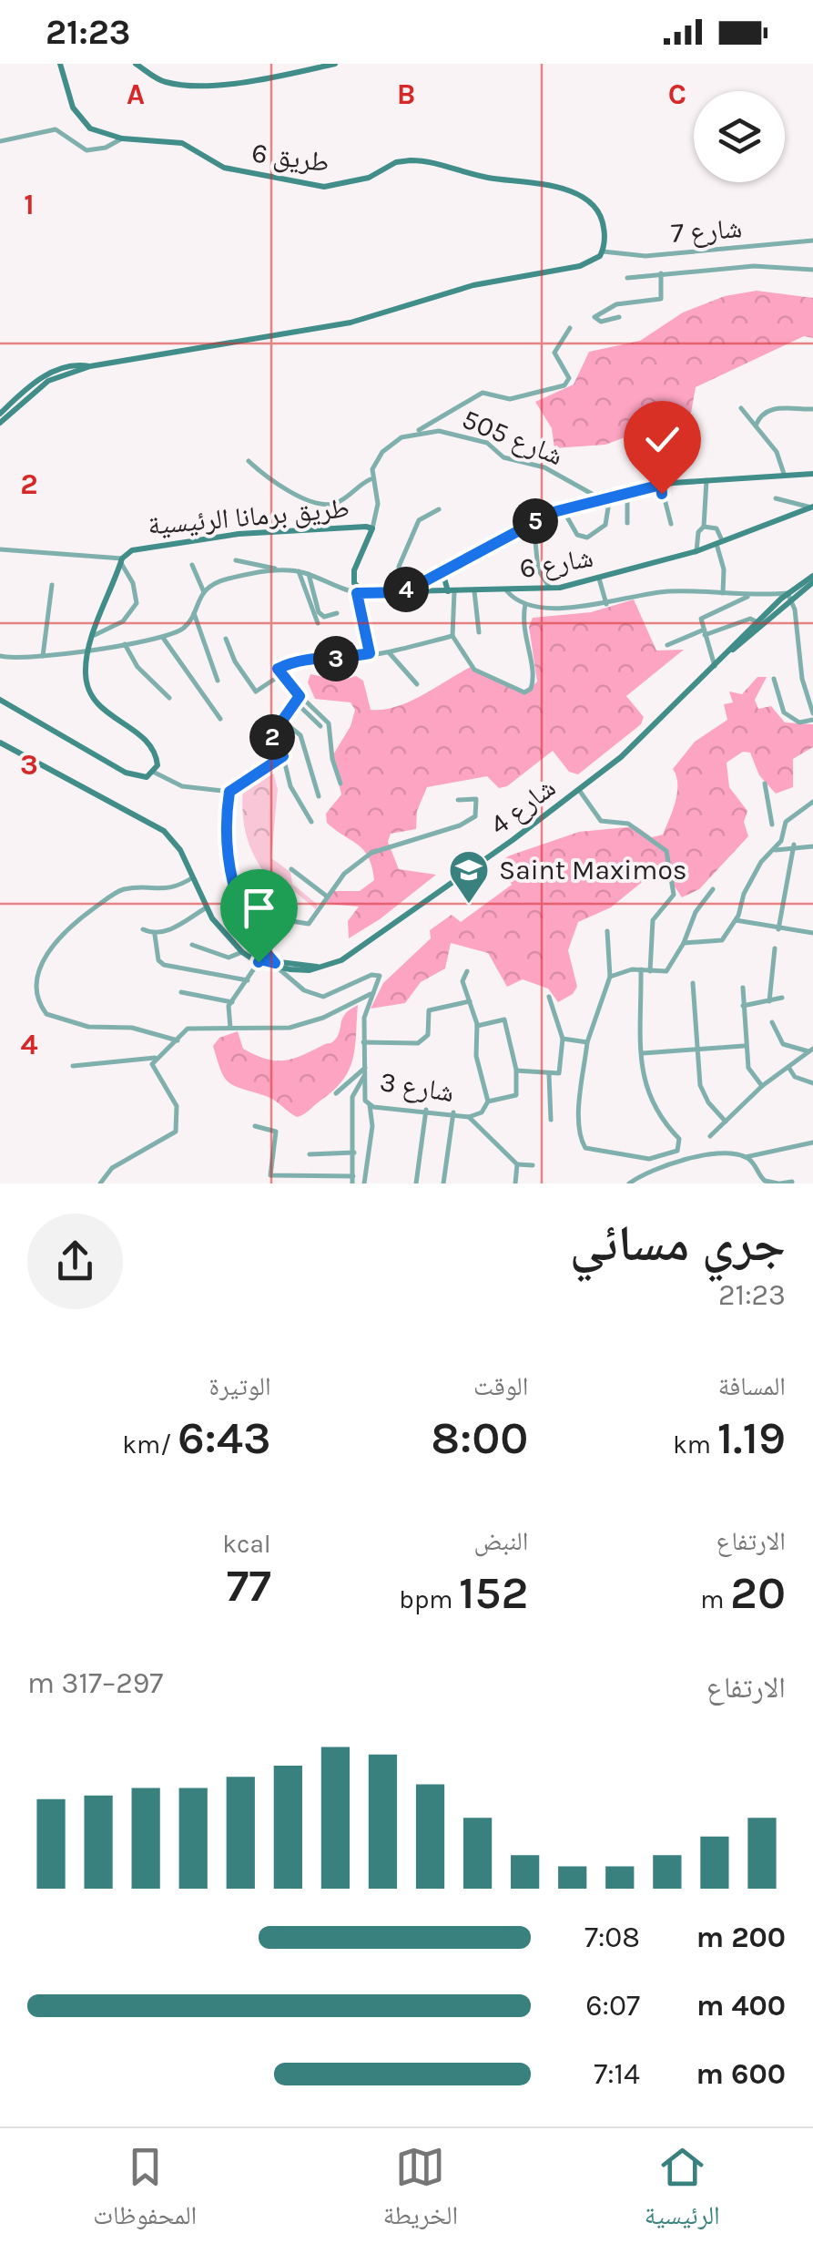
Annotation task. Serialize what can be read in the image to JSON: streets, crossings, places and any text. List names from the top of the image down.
{
  "streets": {
    "street": [
      "طريق 6",
      "شارع 7",
      "شارع 505",
      "طريق برمانا الرئيسية",
      "شارع 6",
      "شارع 4",
      "شارع 3"
    ]
  },
  "crossings": [
    ["طريق 6", "شارع 7"]
  ],
  "places": {
    "school or university": ["Saint Maximos"]
  },
  "page": {
    "status": "21:23",
    "pins": [
      "5",
      "4",
      "3",
      "2"
    ],
    "heading": ["جري مسائي", "21:23"],
    "stats": [
      ["المسافة", "1.19 km"],
      ["الوقت", "8:00"],
      ["الوتيرة", "6:43 /km"],
      ["الارتفاع", "20 m"],
      ["النبض", "152 bpm"],
      ["kcal", "77"]
    ],
    "chart": ["الارتفاع", "297–317 m"],
    "list": [
      {
        "name": "200 m",
        "note": "7:08"
      },
      {
        "name": "400 m",
        "note": "6:07"
      },
      {
        "name": "600 m",
        "note": "7:14"
      }
    ],
    "tabs": ["الرئيسية", "الخريطة", "المحفوظات"]
  },
  "grid": {
    "columns": ["A", "B", "C"],
    "rows": [
      "1",
      "2",
      "3",
      "4"
    ]
  }
}
